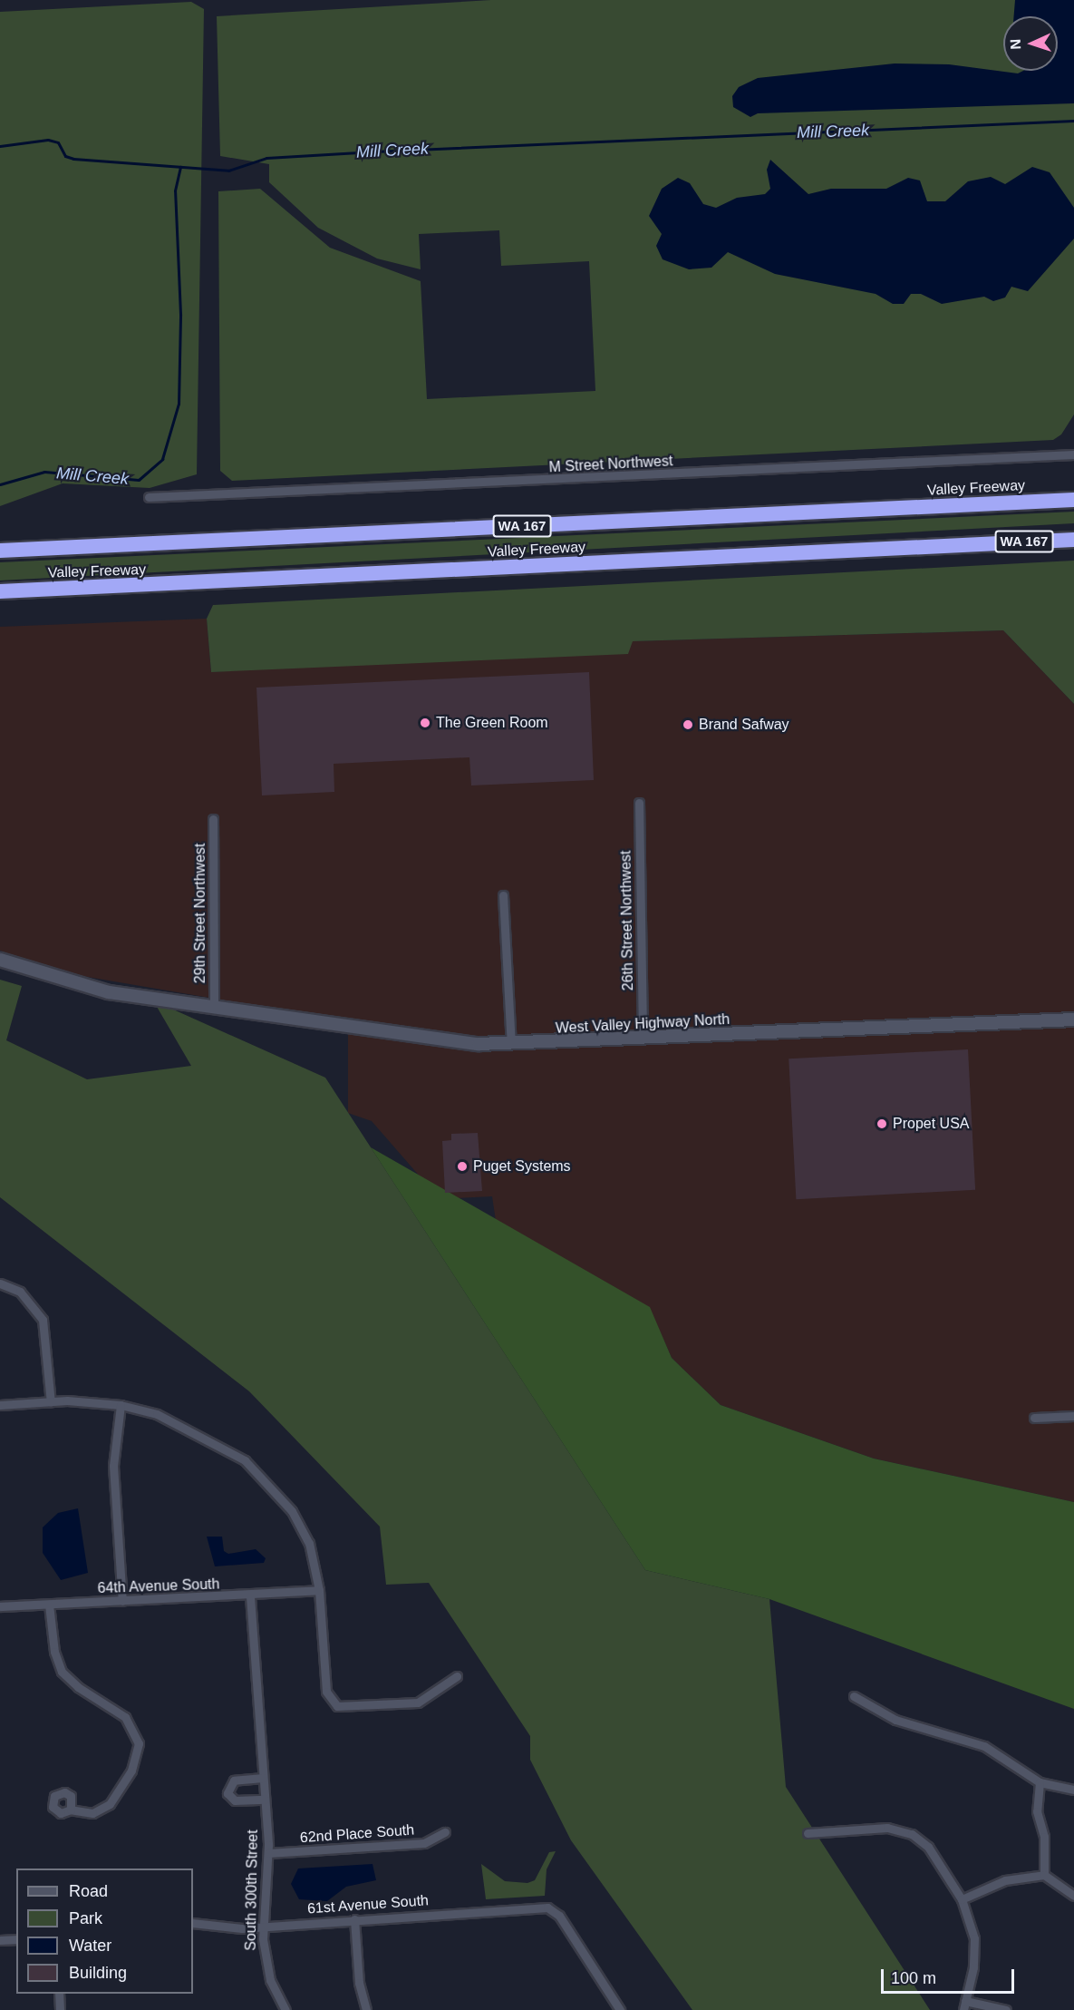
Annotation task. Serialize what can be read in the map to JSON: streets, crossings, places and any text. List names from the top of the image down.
{
  "streets": {
    "highway": ["Valley Freeway", "WA 167"],
    "main road": ["West Valley Highway North"],
    "street": [
      "M Street Northwest",
      "29th Street Northwest",
      "26th Street Northwest",
      "64th Avenue South",
      "62nd Place South",
      "South 300th Street",
      "61st Avenue South"
    ]
  },
  "crossings": [
    ["29th Street Northwest", "West Valley Highway North"],
    ["26th Street Northwest", "West Valley Highway North"],
    ["64th Avenue South", "South 300th Street"],
    ["62nd Place South", "South 300th Street"],
    ["South 300th Street", "61st Avenue South"]
  ],
  "water": ["Mill Creek"],
  "places": [
    "The Green Room",
    "Brand Safway",
    "Propet USA",
    "Puget Systems"
  ],
  "legend": [
    "Road",
    "Park",
    "Water",
    "Building"
  ],
  "scale_bar": "100 m",
  "north": "left"
}
